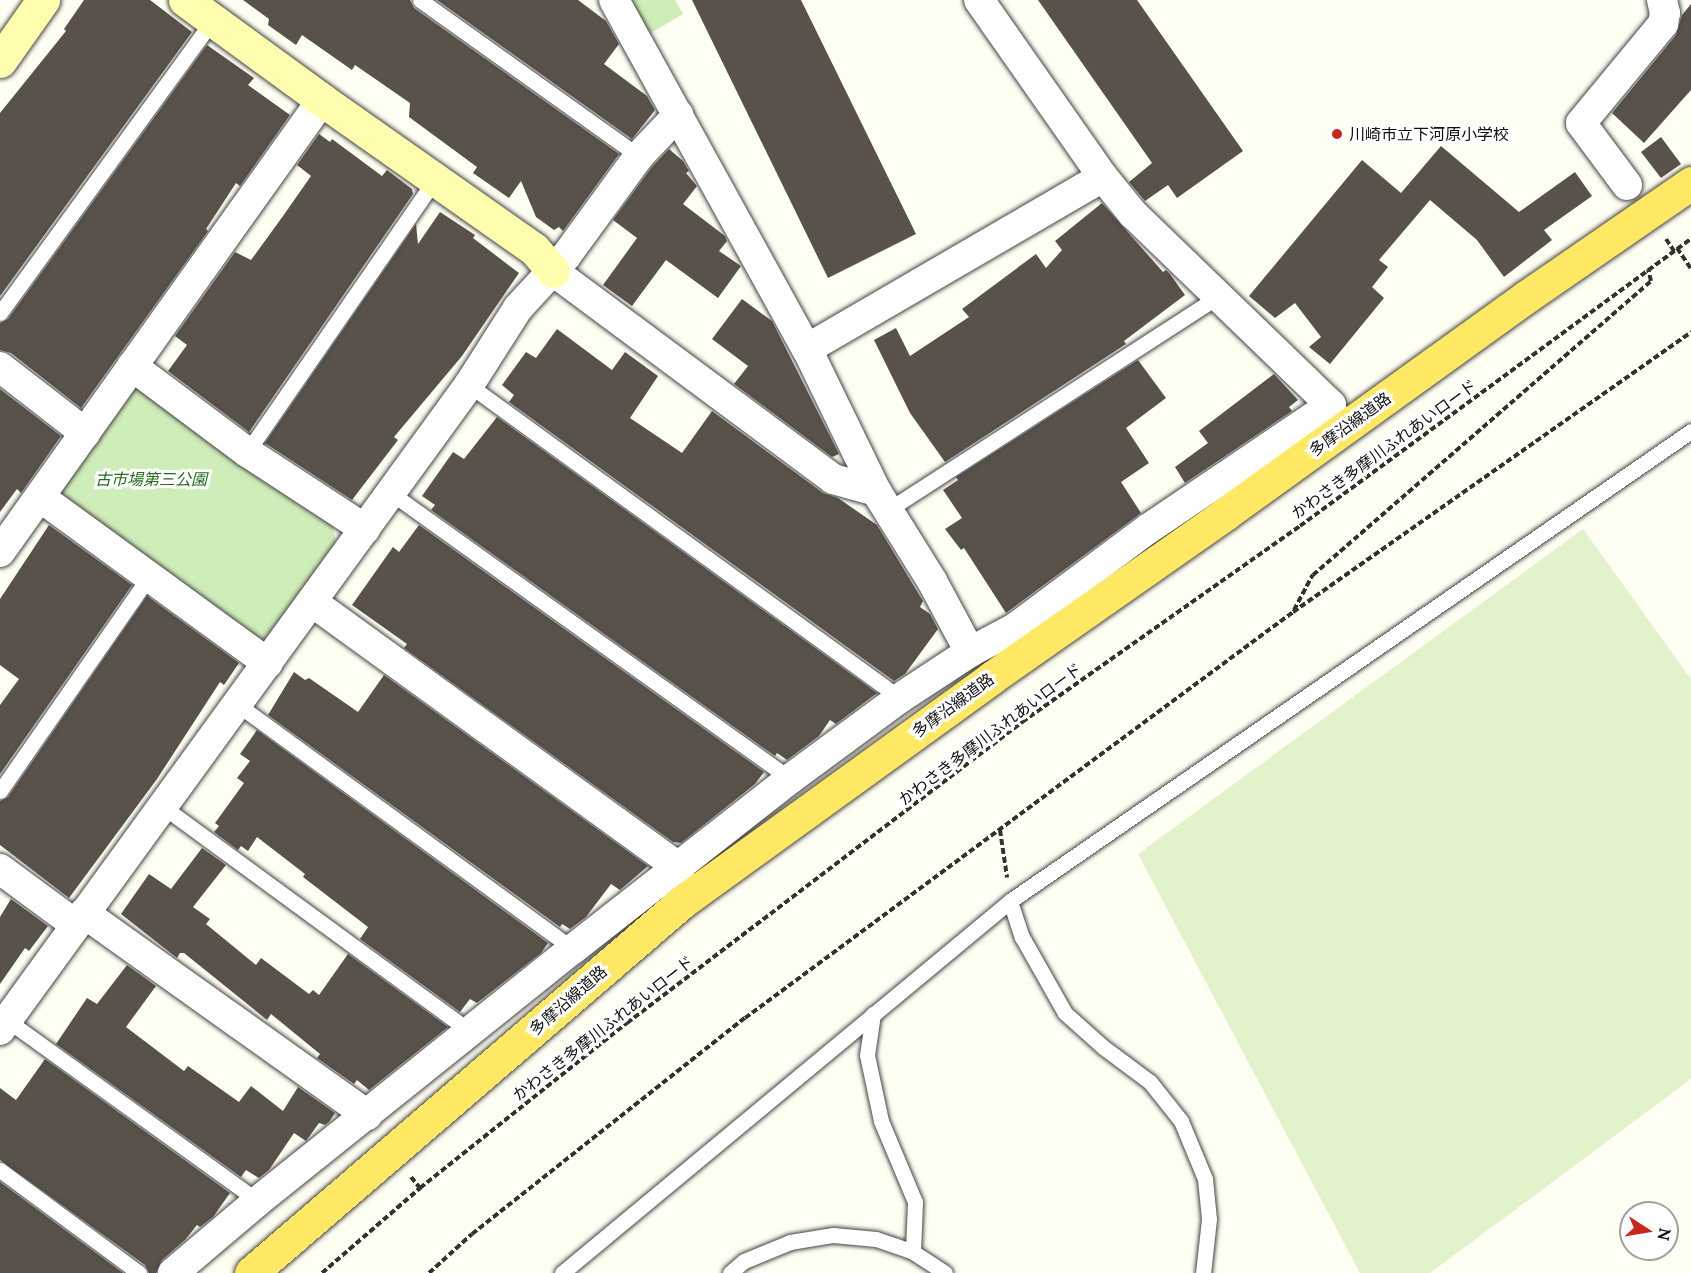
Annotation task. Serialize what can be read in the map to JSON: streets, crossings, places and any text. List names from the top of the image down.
{
  "streets": {
    "main road": ["多摩沿線道路"],
    "path": ["かわさき多摩川ふれあいロード"]
  },
  "parks": ["古市場第三公園"],
  "places": ["川崎市立下河原小学校"],
  "north": "right"
}
